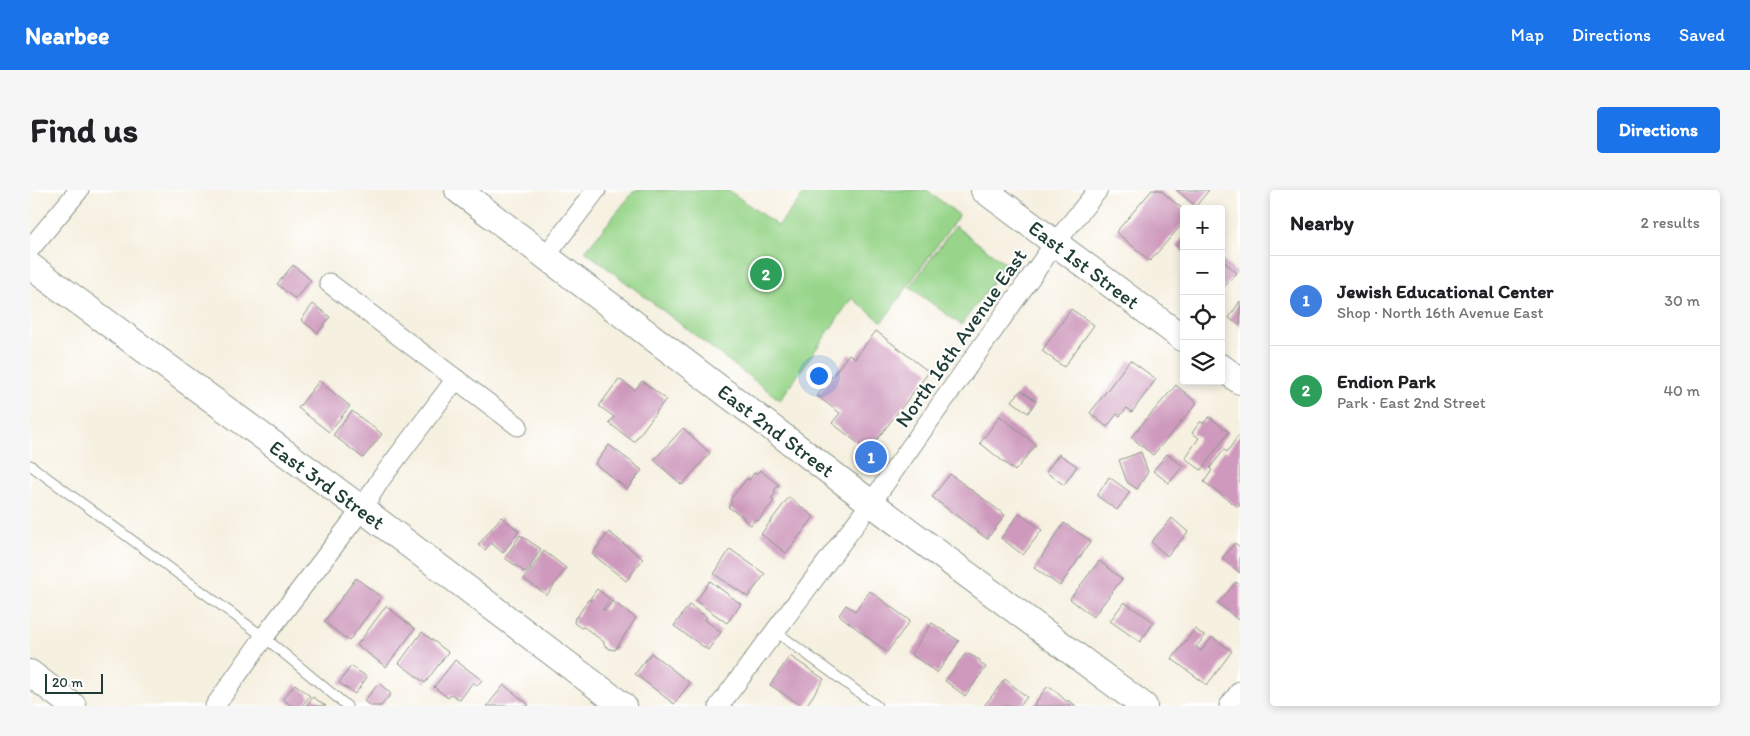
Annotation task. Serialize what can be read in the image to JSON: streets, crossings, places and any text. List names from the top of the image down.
{
  "streets": {
    "street": [
      "East 1st Street",
      "North 16th Avenue East",
      "East 2nd Street",
      "East 3rd Street"
    ]
  },
  "crossings": [
    ["East 1st Street", "North 16th Avenue East"],
    ["North 16th Avenue East", "East 2nd Street"]
  ],
  "scale_bar": "20 m",
  "page": {
    "header": "Nearbee",
    "nav": ["Map", "Directions", "Saved"],
    "buttons": "Directions",
    "title": "Find us",
    "heading": ["Nearby", "2 results"],
    "map_buttons": ["+", "−"],
    "list": [
      {
        "mark": "1",
        "name": "Jewish Educational Center",
        "note": "Shop · North 16th Avenue East",
        "value": "30 m"
      },
      {
        "mark": "2",
        "name": "Endion Park",
        "note": "Park · East 2nd Street",
        "value": "40 m"
      }
    ],
    "pins": ["2", "1"],
    "scale": "20 m"
  }
}
